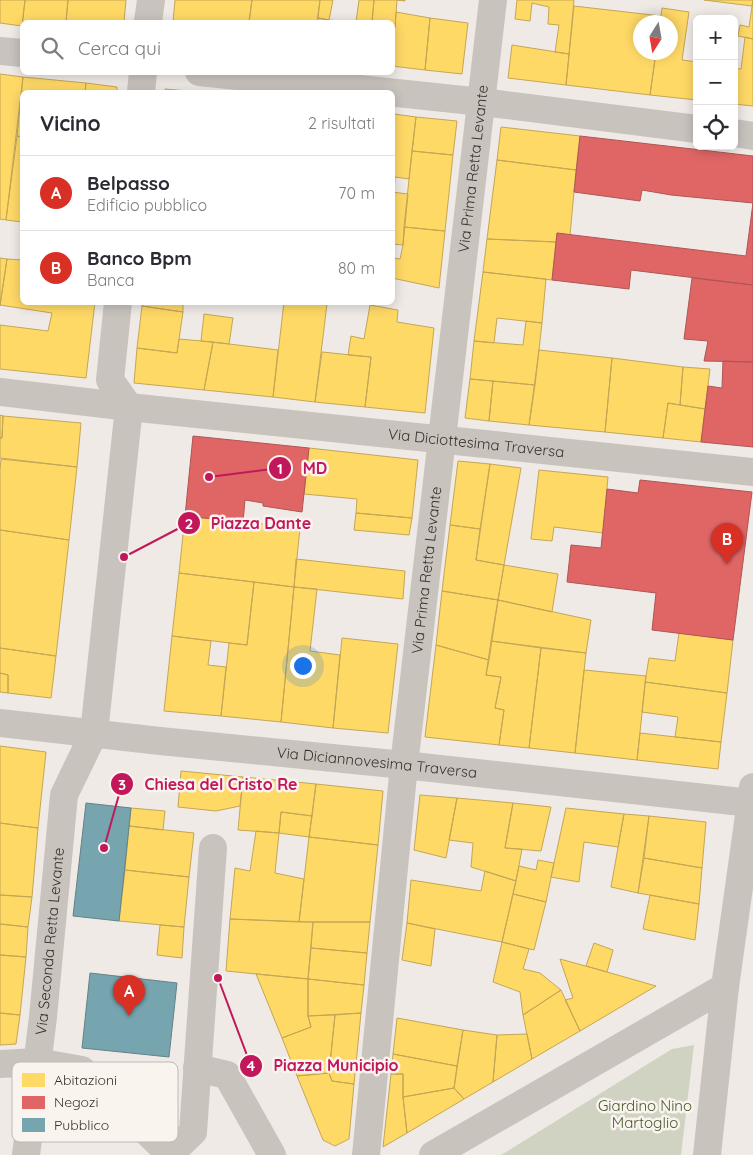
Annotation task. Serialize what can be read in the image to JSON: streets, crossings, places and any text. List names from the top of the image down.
{
  "streets": {
    "street": [
      "Via Prima Retta Levante",
      "Via Diciottesima Traversa",
      "Via Diciannovesima Traversa",
      "Via Seconda Retta Levante"
    ]
  },
  "crossings": [
    ["Via Prima Retta Levante", "Via Diciottesima Traversa"],
    ["Via Prima Retta Levante", "Via Diciannovesima Traversa"],
    ["Via Diciottesima Traversa", "Via Seconda Retta Levante"],
    ["Via Diciannovesima Traversa", "Via Seconda Retta Levante"]
  ],
  "parks": ["Giardino Nino Martoglio"],
  "places": [
    "MD",
    "Piazza Dante",
    "Chiesa del Cristo Re",
    "Piazza Municipio"
  ],
  "legend": ["Abitazioni", "Negozi", "Pubblico"],
  "north": "bottom",
  "page": {
    "map_buttons": ["+", "−"],
    "search": "Cerca qui",
    "heading": ["Vicino", "2 risultati"],
    "list": [
      {
        "mark": "A",
        "name": "Belpasso",
        "note": "Edificio pubblico",
        "value": "70 m"
      },
      {
        "mark": "B",
        "name": "Banco Bpm",
        "note": "Banca",
        "value": "80 m"
      }
    ],
    "pins": ["B", "A"]
  }
}
